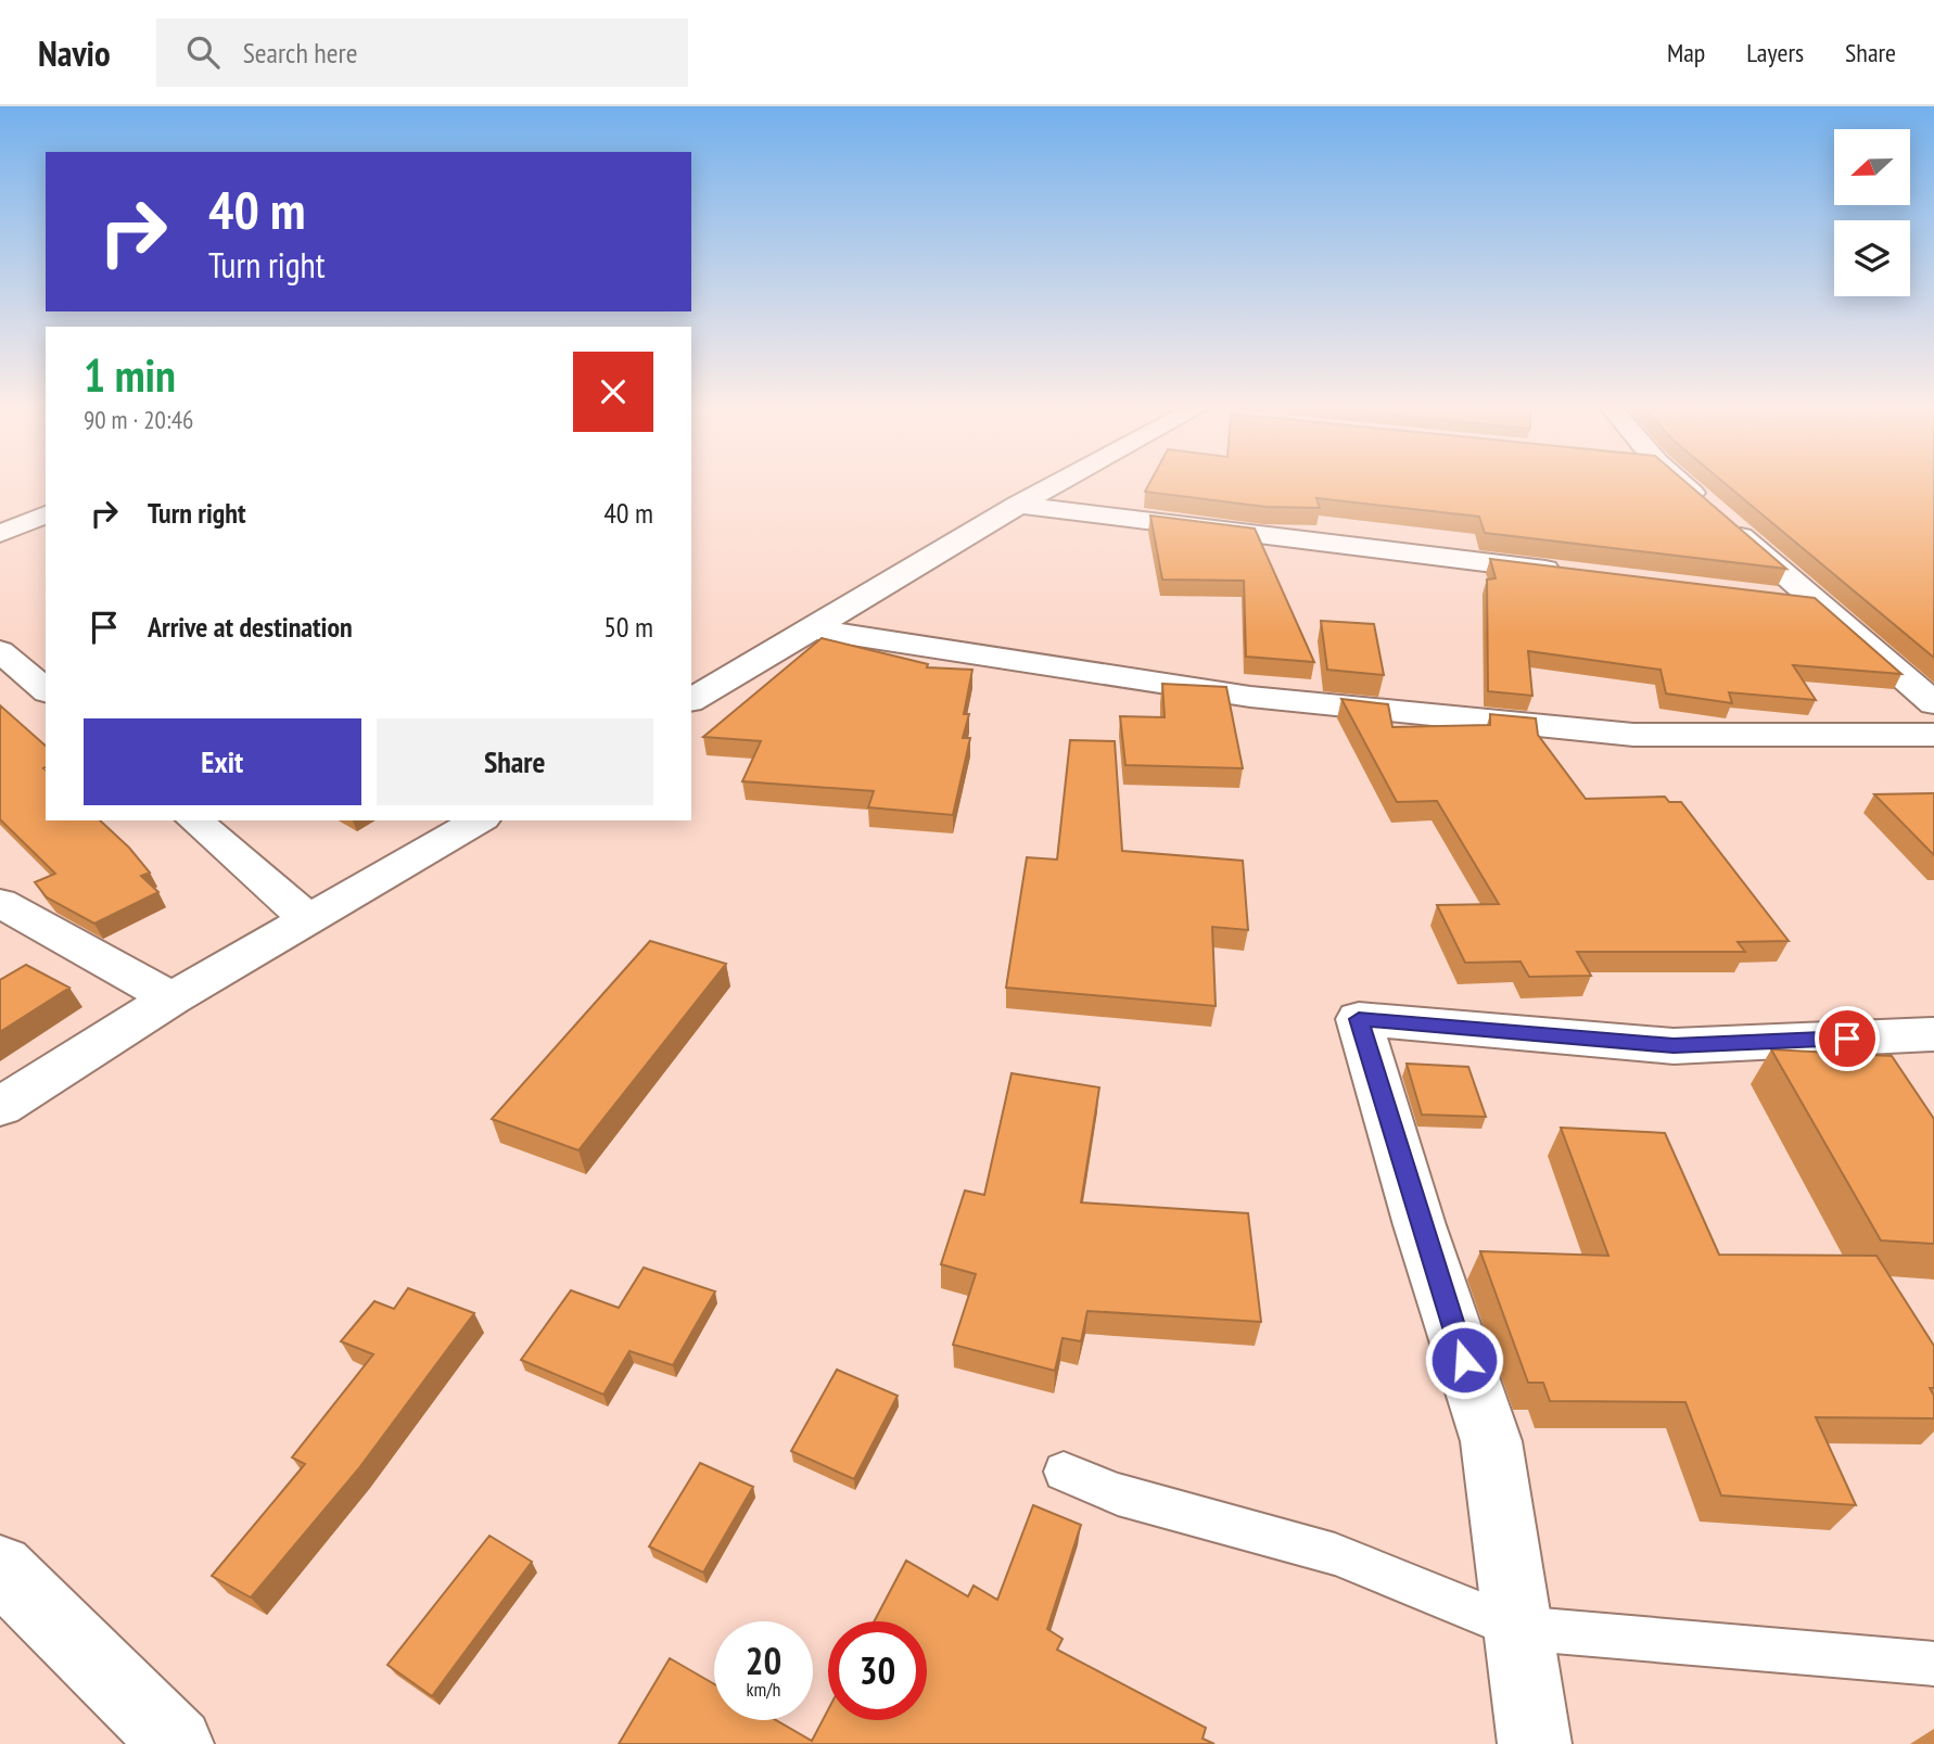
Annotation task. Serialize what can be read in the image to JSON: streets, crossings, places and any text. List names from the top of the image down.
{
  "north": "left",
  "page": {
    "header": "Navio",
    "search": "Search here",
    "nav": ["Map", "Layers", "Share"],
    "turn": ["40 m", "Turn right"],
    "heading": ["1 min", "90 m · 20:46"],
    "list": [
      {
        "name": "Turn right",
        "value": "40 m"
      },
      {
        "name": "Arrive at destination",
        "value": "50 m"
      }
    ],
    "buttons": ["Exit", "Share"],
    "speed": "20 km/h",
    "limit": "30"
  }
}
